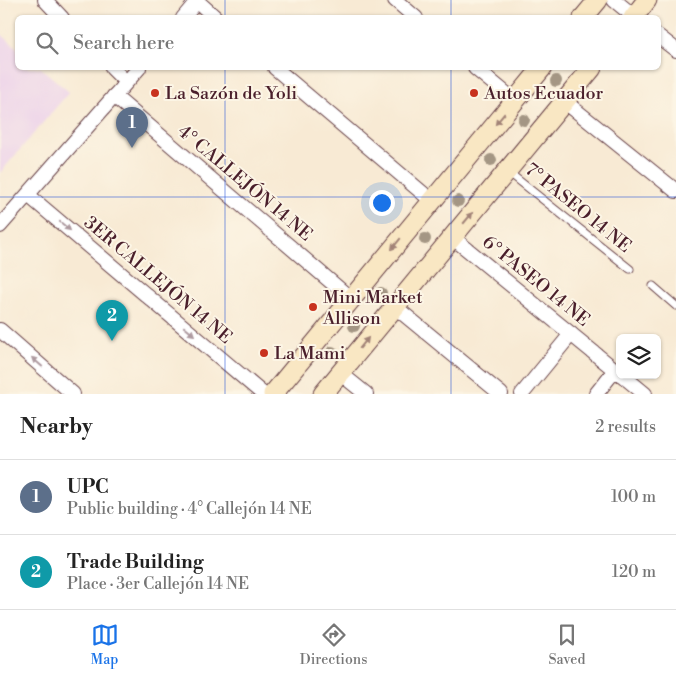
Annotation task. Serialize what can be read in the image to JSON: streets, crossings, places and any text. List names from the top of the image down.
{
  "streets": {
    "street": ["4° CALLEJÓN 14 NE", "3ER CALLEJÓN 14 NE", "6° PASEO 14 NE"],
    "lane": ["7° PASEO 14 NE"]
  },
  "places": [
    "La Sazón de Yoli",
    "Autos Ecuador",
    "Mini Market Allison",
    "La Mami"
  ],
  "page": {
    "search": "Search here",
    "pins": ["1", "2"],
    "heading": ["Nearby", "2 results"],
    "list": [
      {
        "mark": "1",
        "name": "UPC",
        "note": "Public building · 4° Callejón 14 NE",
        "value": "100 m"
      },
      {
        "mark": "2",
        "name": "Trade Building",
        "note": "Place · 3er Callejón 14 NE",
        "value": "120 m"
      }
    ],
    "nav": ["Map", "Directions", "Saved"]
  }
}
